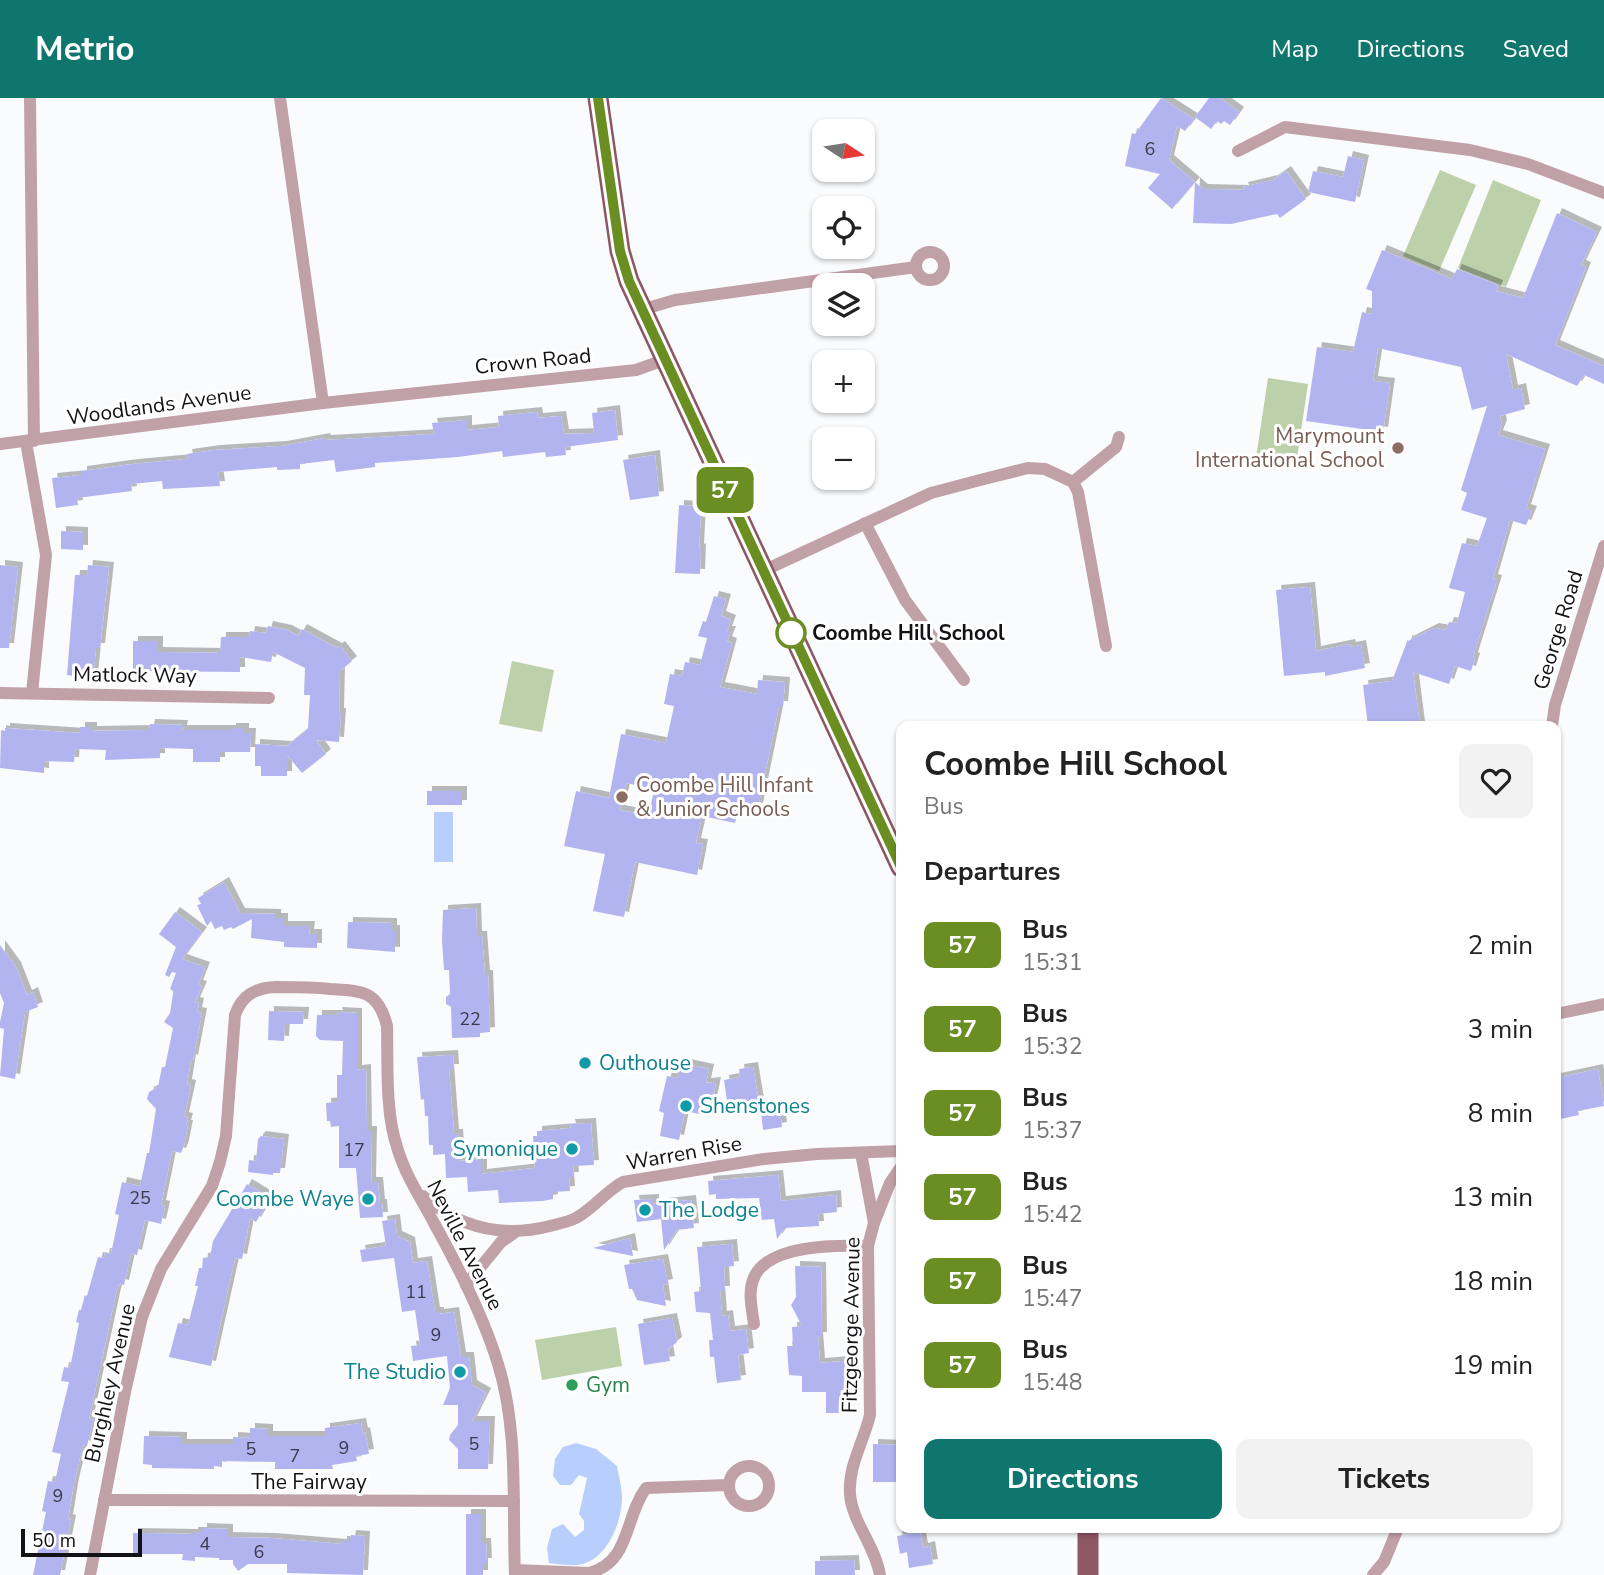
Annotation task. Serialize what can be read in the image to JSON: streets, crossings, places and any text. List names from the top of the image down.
{
  "streets": {
    "street": [
      "Crown Road",
      "Woodlands Avenue",
      "George Road",
      "Matlock Way",
      "Warren Rise",
      "Neville Avenue",
      "Fitzgeorge Avenue",
      "Burghley Avenue",
      "The Fairway"
    ]
  },
  "crossings": [
    ["Crown Road", "Woodlands Avenue"],
    ["Warren Rise", "Neville Avenue"],
    ["Warren Rise", "Fitzgeorge Avenue"],
    ["Neville Avenue", "Burghley Avenue"],
    ["Neville Avenue", "The Fairway"],
    ["Burghley Avenue", "The Fairway"]
  ],
  "places": [
    "Marymount International School",
    "Coombe Hill School",
    "Coombe Hill Infant & Junior Schools",
    "Outhouse",
    "Shenstones",
    "Symonique",
    "Coombe Waye",
    "The Lodge",
    "The Studio",
    "Gym"
  ],
  "lines": ["bus line 57"],
  "house_numbers": [
    "6",
    "22",
    "17",
    "25",
    "11",
    "9",
    "5",
    "9",
    "5",
    "7",
    "9",
    "4",
    "6"
  ],
  "scale_bar": "50 m",
  "north": "right",
  "page": {
    "header": "Metrio",
    "nav": ["Map", "Directions", "Saved"],
    "on_map": "57",
    "map_buttons": ["+", "−"],
    "heading": [
      ["Coombe Hill School", "Bus"],
      "Departures"
    ],
    "list": [
      {
        "mark": "57",
        "name": "Bus",
        "note": "15:31",
        "value": "2 min"
      },
      {
        "mark": "57",
        "name": "Bus",
        "note": "15:32",
        "value": "3 min"
      },
      {
        "mark": "57",
        "name": "Bus",
        "note": "15:37",
        "value": "8 min"
      },
      {
        "mark": "57",
        "name": "Bus",
        "note": "15:42",
        "value": "13 min"
      },
      {
        "mark": "57",
        "name": "Bus",
        "note": "15:47",
        "value": "18 min"
      },
      {
        "mark": "57",
        "name": "Bus",
        "note": "15:48",
        "value": "19 min"
      }
    ],
    "buttons": ["Directions", "Tickets"],
    "scale": "50 m"
  }
}
